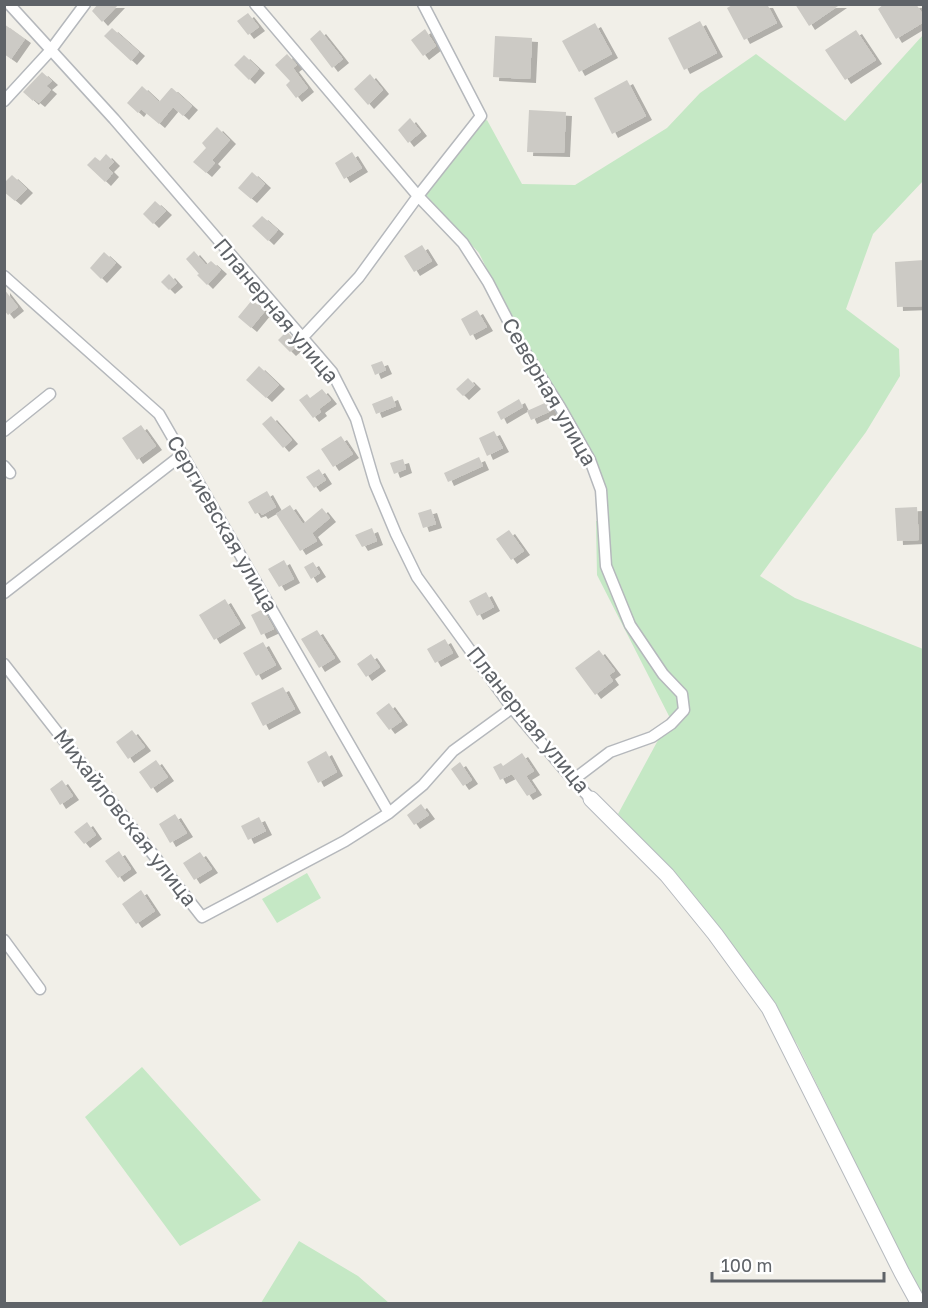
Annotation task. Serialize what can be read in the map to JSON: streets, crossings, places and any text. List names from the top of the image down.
{
  "streets": {
    "street": [
      "Планерная улица",
      "Северная улица",
      "Сергиевская улица",
      "Михайловская улица"
    ]
  },
  "crossings": [
    ["Планерная улица", "Северная улица"],
    ["Сергиевская улица", "Михайловская улица"]
  ],
  "scale_bar": "100 m"
}
